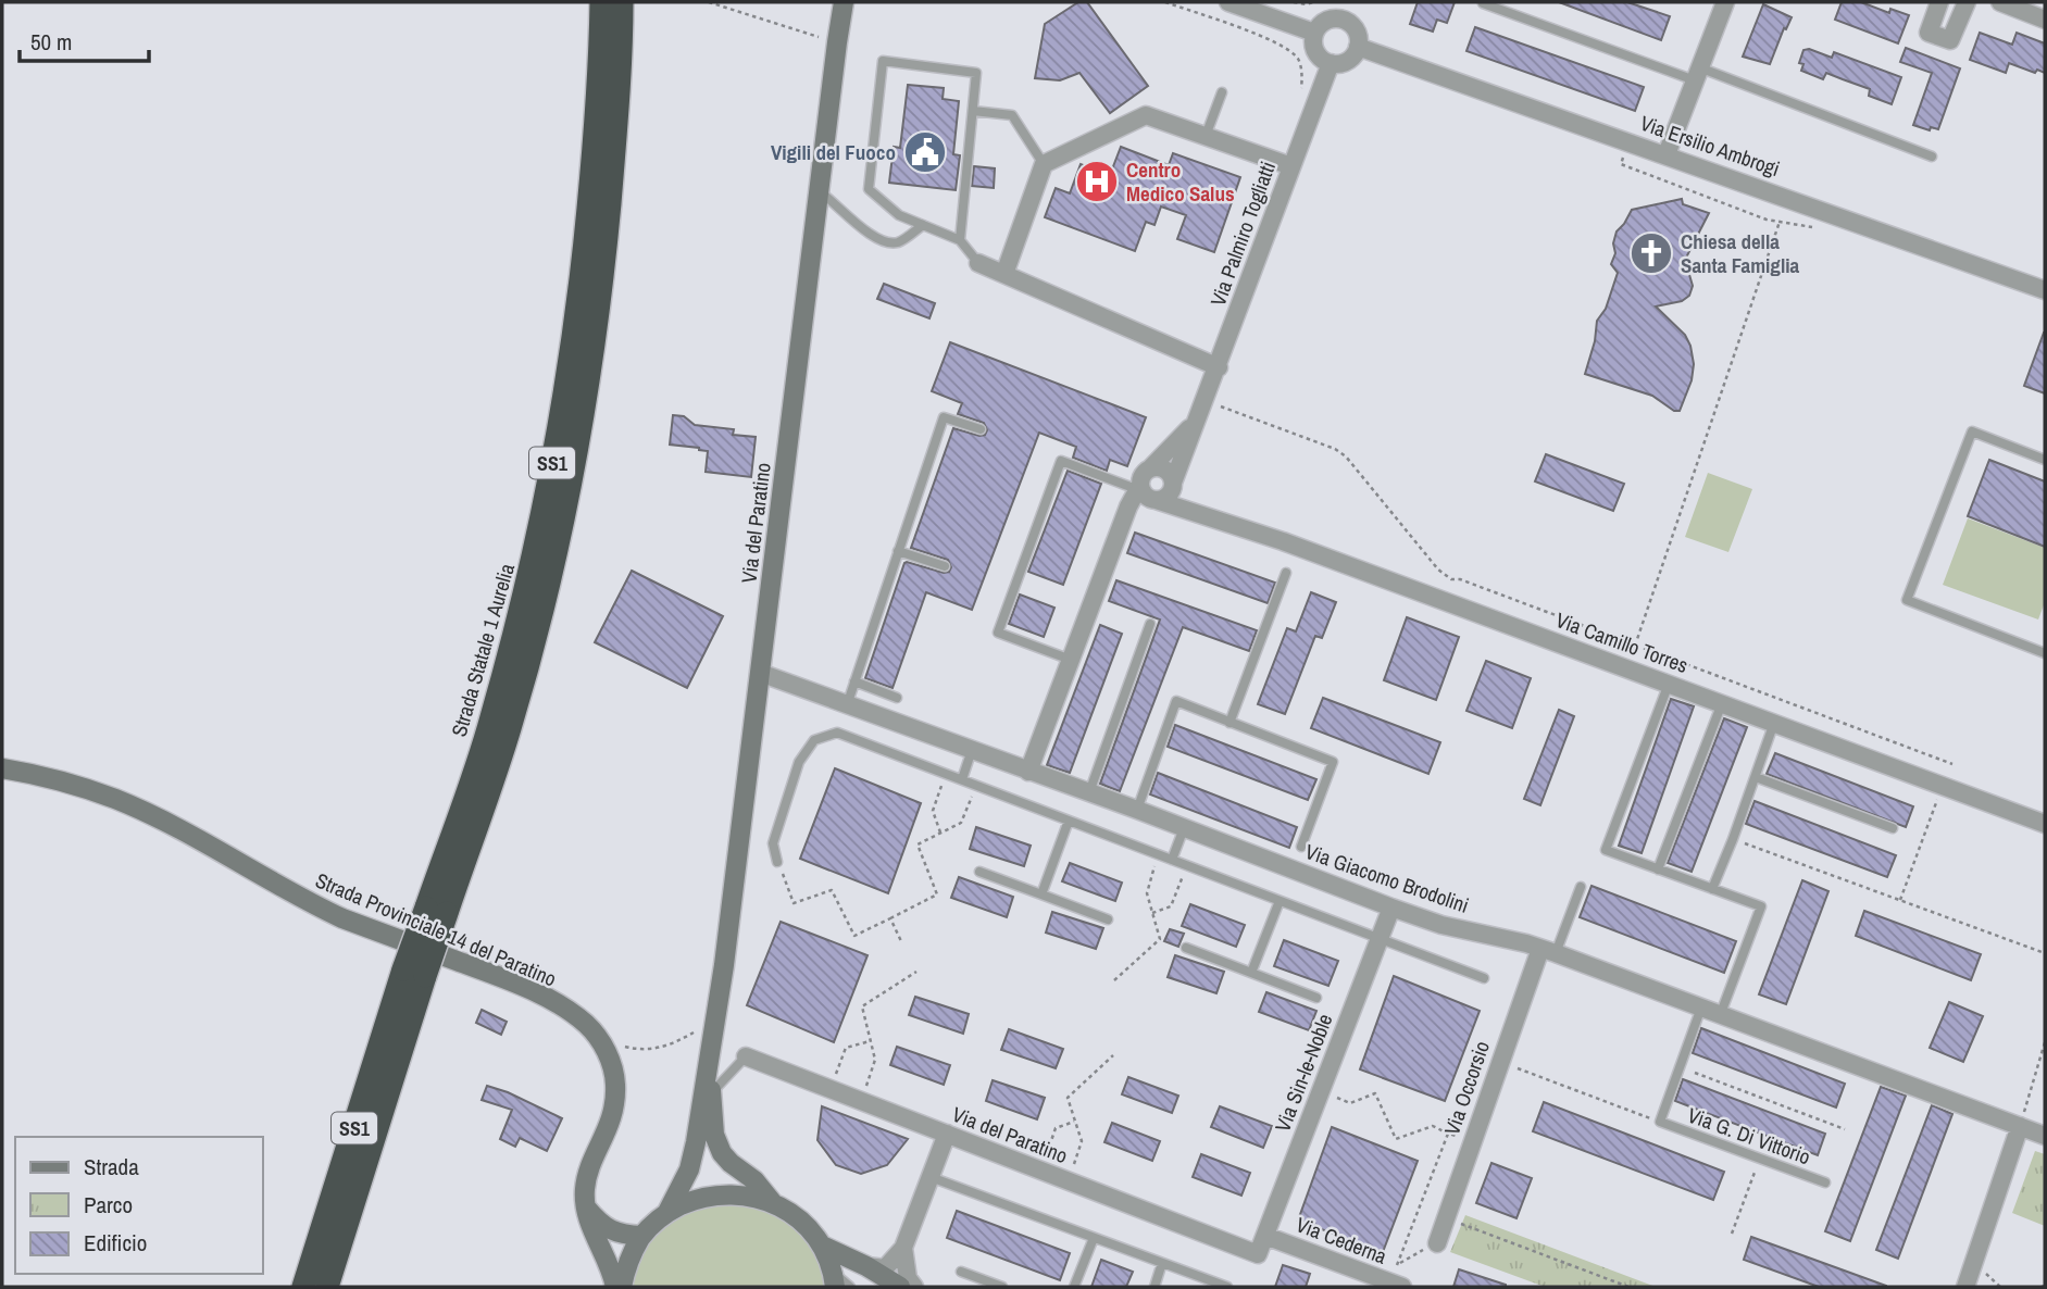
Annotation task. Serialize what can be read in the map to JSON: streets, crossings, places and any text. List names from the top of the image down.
{
  "streets": {
    "highway": ["SS1", "Strada Statale 1 Aurelia"],
    "main road": ["Via del Paratino", "Strada Provinciale 14 del Paratino"],
    "street": [
      "Via Ersilio Ambrogi",
      "Via Palmiro Togliatti",
      "Via Camillo Torres",
      "Via Giacomo Brodolini",
      "Via Sin-le-Noble",
      "Via Occorsio",
      "Via Cederna"
    ],
    "lane": ["Via G. Di Vittorio"]
  },
  "crossings": [
    ["Via Ersilio Ambrogi", "Via Palmiro Togliatti"],
    ["Via Palmiro Togliatti", "Via Camillo Torres"],
    ["Via del Paratino", "Via Giacomo Brodolini"],
    ["Via del Paratino", "Via Sin-le-Noble"],
    ["Via Giacomo Brodolini", "Via Sin-le-Noble"],
    ["Via Giacomo Brodolini", "Via Occorsio"],
    ["Via Giacomo Brodolini", "Via G. Di Vittorio"],
    ["Via Sin-le-Noble", "Via Cederna"],
    ["Via Occorsio", "Via G. Di Vittorio"]
  ],
  "places": {
    "public building": ["Vigili del Fuoco"],
    "hospital": ["Centro Medico Salus"],
    "church": ["Chiesa della Santa Famiglia"]
  },
  "legend": ["Strada", "Parco", "Edificio"],
  "scale_bar": "50 m"
}
